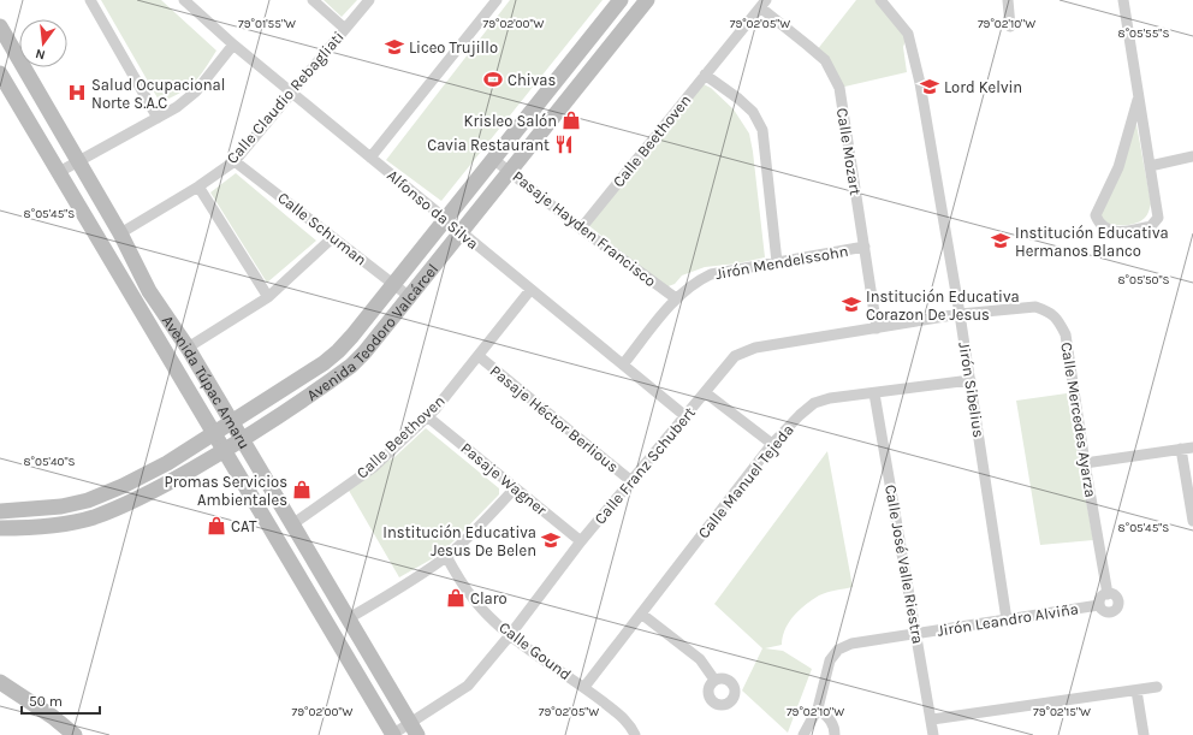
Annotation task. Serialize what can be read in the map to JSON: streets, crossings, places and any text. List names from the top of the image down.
{
  "streets": {
    "street": [
      "Calle Claudio Rebagliati",
      "Calle Beethoven",
      "Calle Mozart",
      "Alfonso da Silva",
      "Calle Schuman",
      "Pasaje Hayden Francisco",
      "Jirón Mendelssohn",
      "Avenida Teodoro Valcárcel",
      "Avenida Túpac Amaru",
      "Jirón Sibelius",
      "Pasaje Héctor Berlious",
      "Calle Mercedes Ayarza",
      "Calle Franz Schubert",
      "Pasaje Wagner",
      "Calle Manuel Tejeda",
      "Calle José Valle Riestra",
      "Jirón Leandro Alviña",
      "Calle Gound"
    ]
  },
  "crossings": [
    ["Calle Claudio Rebagliati", "Alfonso da Silva"],
    ["Calle Claudio Rebagliati", "Calle Schuman"],
    ["Calle Claudio Rebagliati", "Avenida Túpac Amaru"],
    ["Calle Beethoven", "Calle Mozart"],
    ["Calle Beethoven", "Alfonso da Silva"],
    ["Calle Beethoven", "Pasaje Hayden Francisco"],
    ["Calle Beethoven", "Avenida Túpac Amaru"],
    ["Calle Beethoven", "Pasaje Héctor Berlious"],
    ["Calle Beethoven", "Pasaje Wagner"],
    ["Calle Mozart", "Jirón Mendelssohn"],
    ["Calle Mozart", "Calle Franz Schubert"],
    ["Alfonso da Silva", "Jirón Mendelssohn"],
    ["Alfonso da Silva", "Avenida Teodoro Valcárcel"],
    ["Alfonso da Silva", "Calle Franz Schubert"],
    ["Calle Schuman", "Avenida Teodoro Valcárcel"],
    ["Pasaje Hayden Francisco", "Jirón Mendelssohn"],
    ["Pasaje Hayden Francisco", "Avenida Teodoro Valcárcel"],
    ["Avenida Teodoro Valcárcel", "Avenida Túpac Amaru"],
    ["Avenida Túpac Amaru", "Calle Franz Schubert"],
    ["Jirón Sibelius", "Calle Mercedes Ayarza"],
    ["Jirón Sibelius", "Calle Franz Schubert"],
    ["Jirón Sibelius", "Calle Manuel Tejeda"],
    ["Jirón Sibelius", "Jirón Leandro Alviña"],
    ["Pasaje Héctor Berlious", "Calle Franz Schubert"],
    ["Calle Mercedes Ayarza", "Calle Franz Schubert"],
    ["Calle Mercedes Ayarza", "Jirón Leandro Alviña"],
    ["Calle Franz Schubert", "Pasaje Wagner"],
    ["Calle Franz Schubert", "Calle Gound"],
    ["Calle Manuel Tejeda", "Calle José Valle Riestra"],
    ["Calle Manuel Tejeda", "Calle Gound"],
    ["Calle José Valle Riestra", "Jirón Leandro Alviña"]
  ],
  "places": {
    "school or university": [
      "Liceo Trujillo",
      "Lord Kelvin",
      "Institución Educativa Hermanos Blanco",
      "Institución Educativa Corazon De Jesus",
      "Institución Educativa Jesus De Belen"
    ],
    "sports": ["Chivas"],
    "hospital": ["Salud Ocupacional Norte S.A.C"],
    "shop": [
      "Krisleo Salón",
      "Promas Servicios Ambientales",
      "CAT",
      "Claro"
    ],
    "restaurant": ["Cavia Restaurant"]
  },
  "scale_bar": "50 m",
  "north": "bottom",
  "coordinates": [
    "79°01'55\"W",
    "79°02'00\"W",
    "79°02'05\"W",
    "79°02'10\"W",
    "8°05'55\"S",
    "8°05'45\"S",
    "8°05'50\"S",
    "8°05'40\"S",
    "79°02'15\"W"
  ]
}
